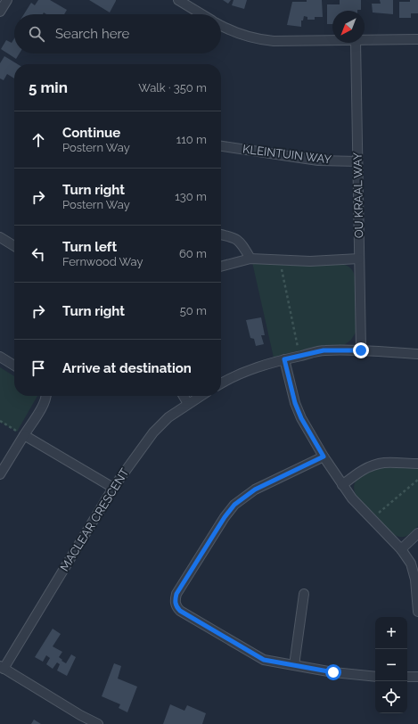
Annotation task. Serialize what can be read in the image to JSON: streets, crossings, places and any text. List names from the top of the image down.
{
  "streets": {
    "street": ["KLEINTUIN WAY", "OU KRAAL WAY", "MACLEAR CRESCENT"]
  },
  "crossings": [
    ["KLEINTUIN WAY", "OU KRAAL WAY"]
  ],
  "north": "bottom left",
  "page": {
    "search": "Search here",
    "heading": ["5 min", "Walk · 350 m"],
    "list": [
      ["Continue", "Postern Way", "110 m"],
      ["Turn right", "Postern Way", "130 m"],
      ["Turn left", "Fernwood Way", "60 m"],
      ["Turn right", "50 m"],
      "Arrive at destination"
    ],
    "map_buttons": ["+", "−"]
  }
}
